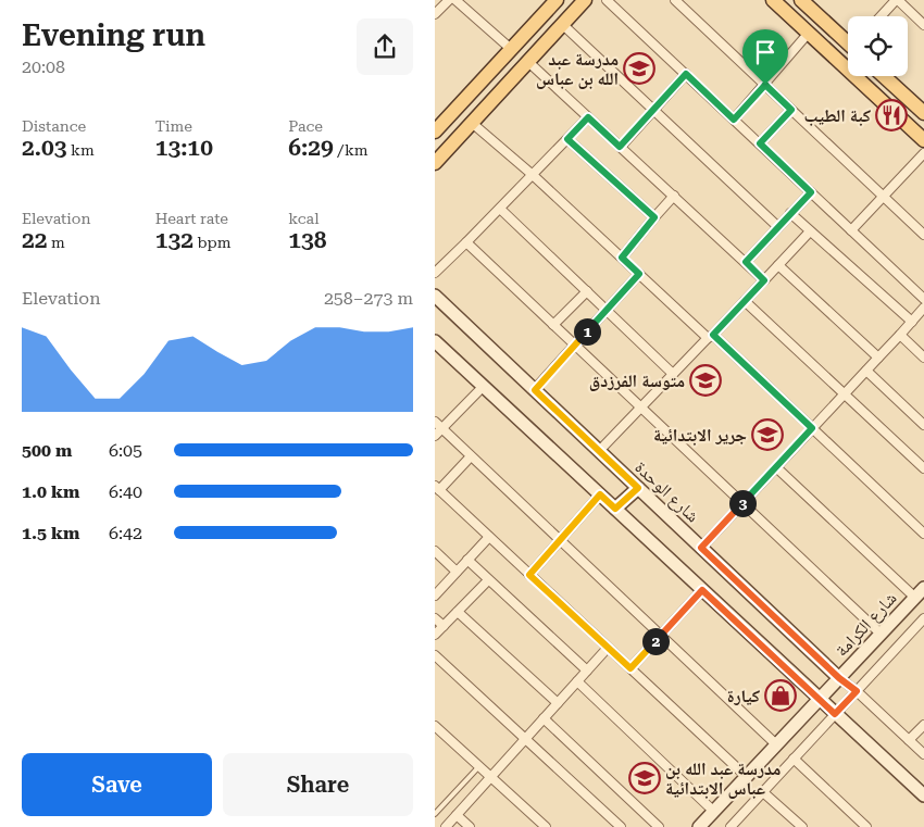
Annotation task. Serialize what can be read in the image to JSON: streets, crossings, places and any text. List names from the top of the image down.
{
  "streets": {
    "street": ["شارع الوحدة", "شارع الكرامة"]
  },
  "crossings": [
    ["شارع الوحدة", "شارع الكرامة"]
  ],
  "places": {
    "school or university": [
      "مدرسة عبد الله بن عباس",
      "متوسة الفرزدق",
      "جرير الابتدائية",
      "مدرسة عبد الله بن عباس الابتدائية"
    ],
    "restaurant": ["كبة الطيب"],
    "shop": ["كيارة"]
  },
  "page": {
    "heading": ["Evening run", "20:08"],
    "stats": [
      ["Distance", "2.03 km"],
      ["Time", "13:10"],
      ["Pace", "6:29 /km"],
      ["Elevation", "22 m"],
      ["Heart rate", "132 bpm"],
      ["kcal", "138"]
    ],
    "chart": ["Elevation", "258–273 m"],
    "pins": ["1", "3", "2"],
    "list": [
      {
        "name": "500 m",
        "note": "6:05"
      },
      {
        "name": "1.0 km",
        "note": "6:40"
      },
      {
        "name": "1.5 km",
        "note": "6:42"
      }
    ],
    "buttons": ["Save", "Share"]
  }
}
